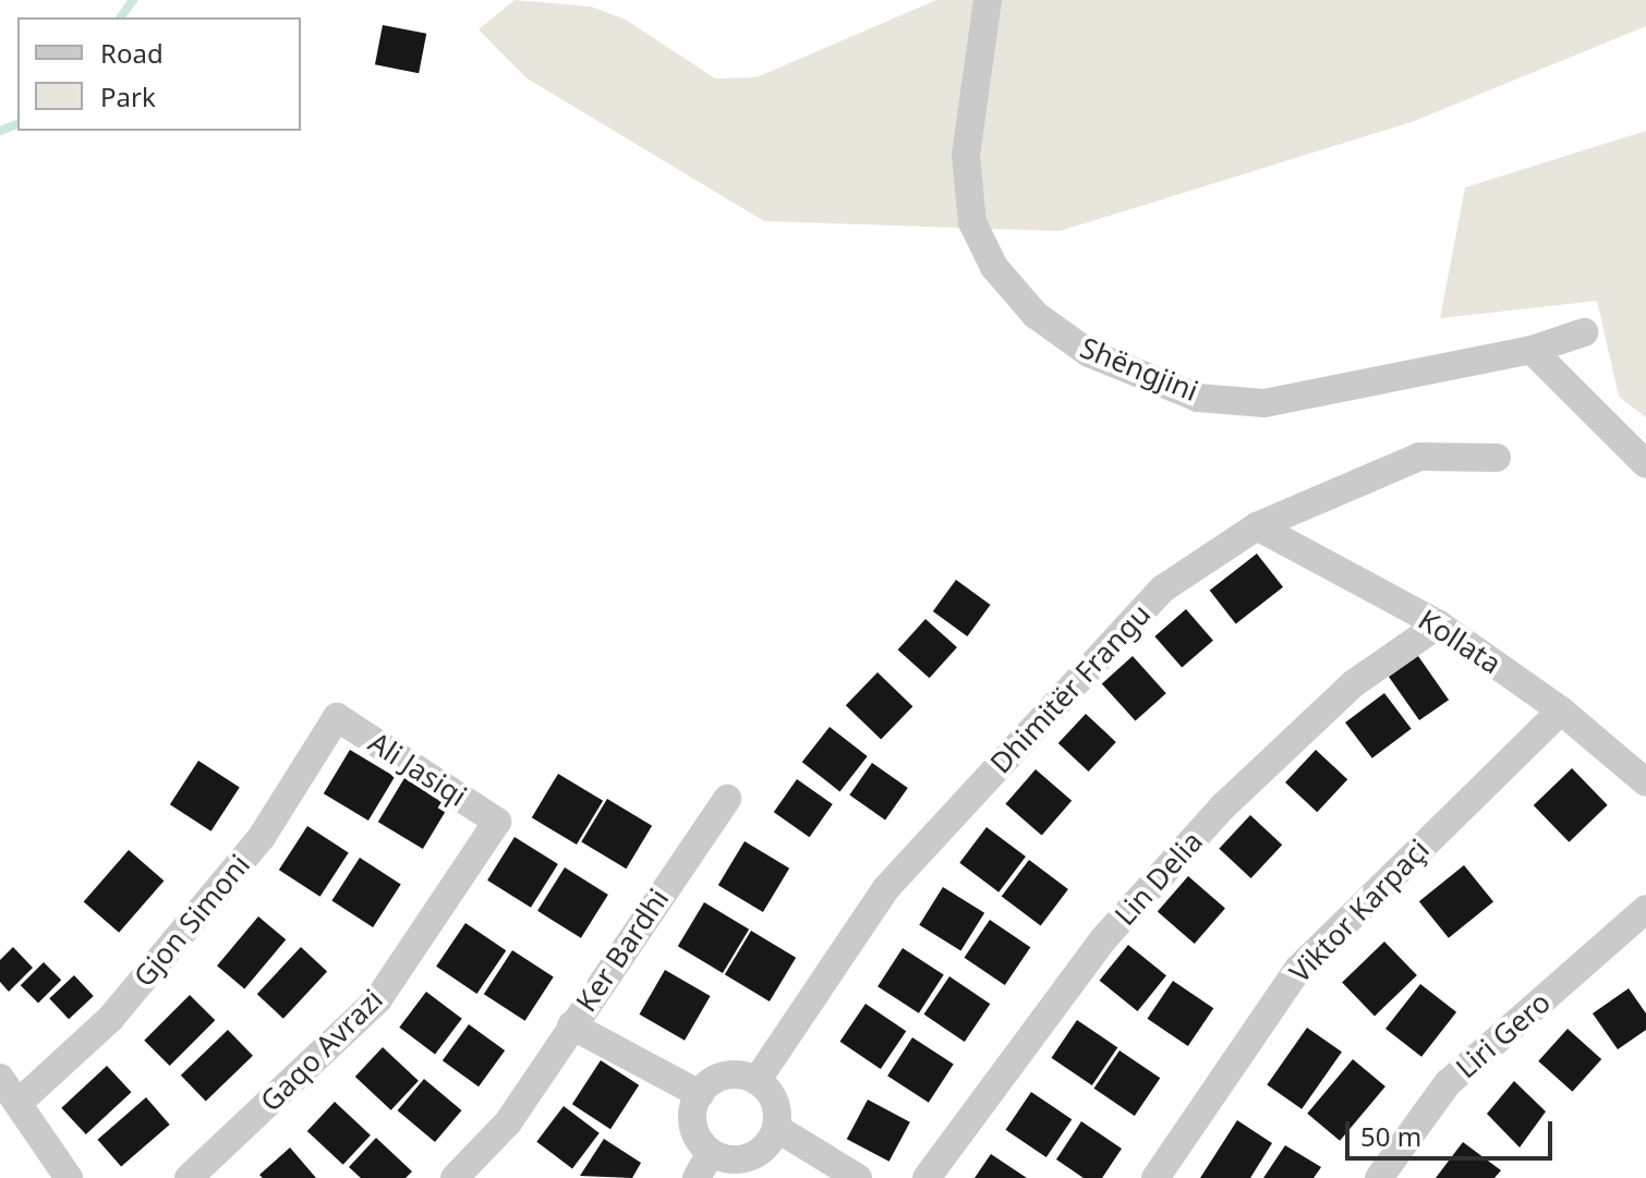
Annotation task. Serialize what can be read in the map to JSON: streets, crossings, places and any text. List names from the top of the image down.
{
  "streets": {
    "street": [
      "Shëngjini",
      "Kollata",
      "Dhimitër Frangu",
      "Ali Jasiqi",
      "Lin Delia",
      "Viktor Karpaçi",
      "Gjon Simoni",
      "Ker Bardhi",
      "Liri Gero",
      "Gaqo Avrazi"
    ]
  },
  "crossings": [
    ["Kollata", "Dhimitër Frangu"],
    ["Kollata", "Lin Delia"],
    ["Kollata", "Viktor Karpaçi"],
    ["Dhimitër Frangu", "Ker Bardhi"],
    ["Ali Jasiqi", "Gjon Simoni"],
    ["Ali Jasiqi", "Gaqo Avrazi"]
  ],
  "legend": ["Road", "Park"],
  "scale_bar": "50 m"
}
